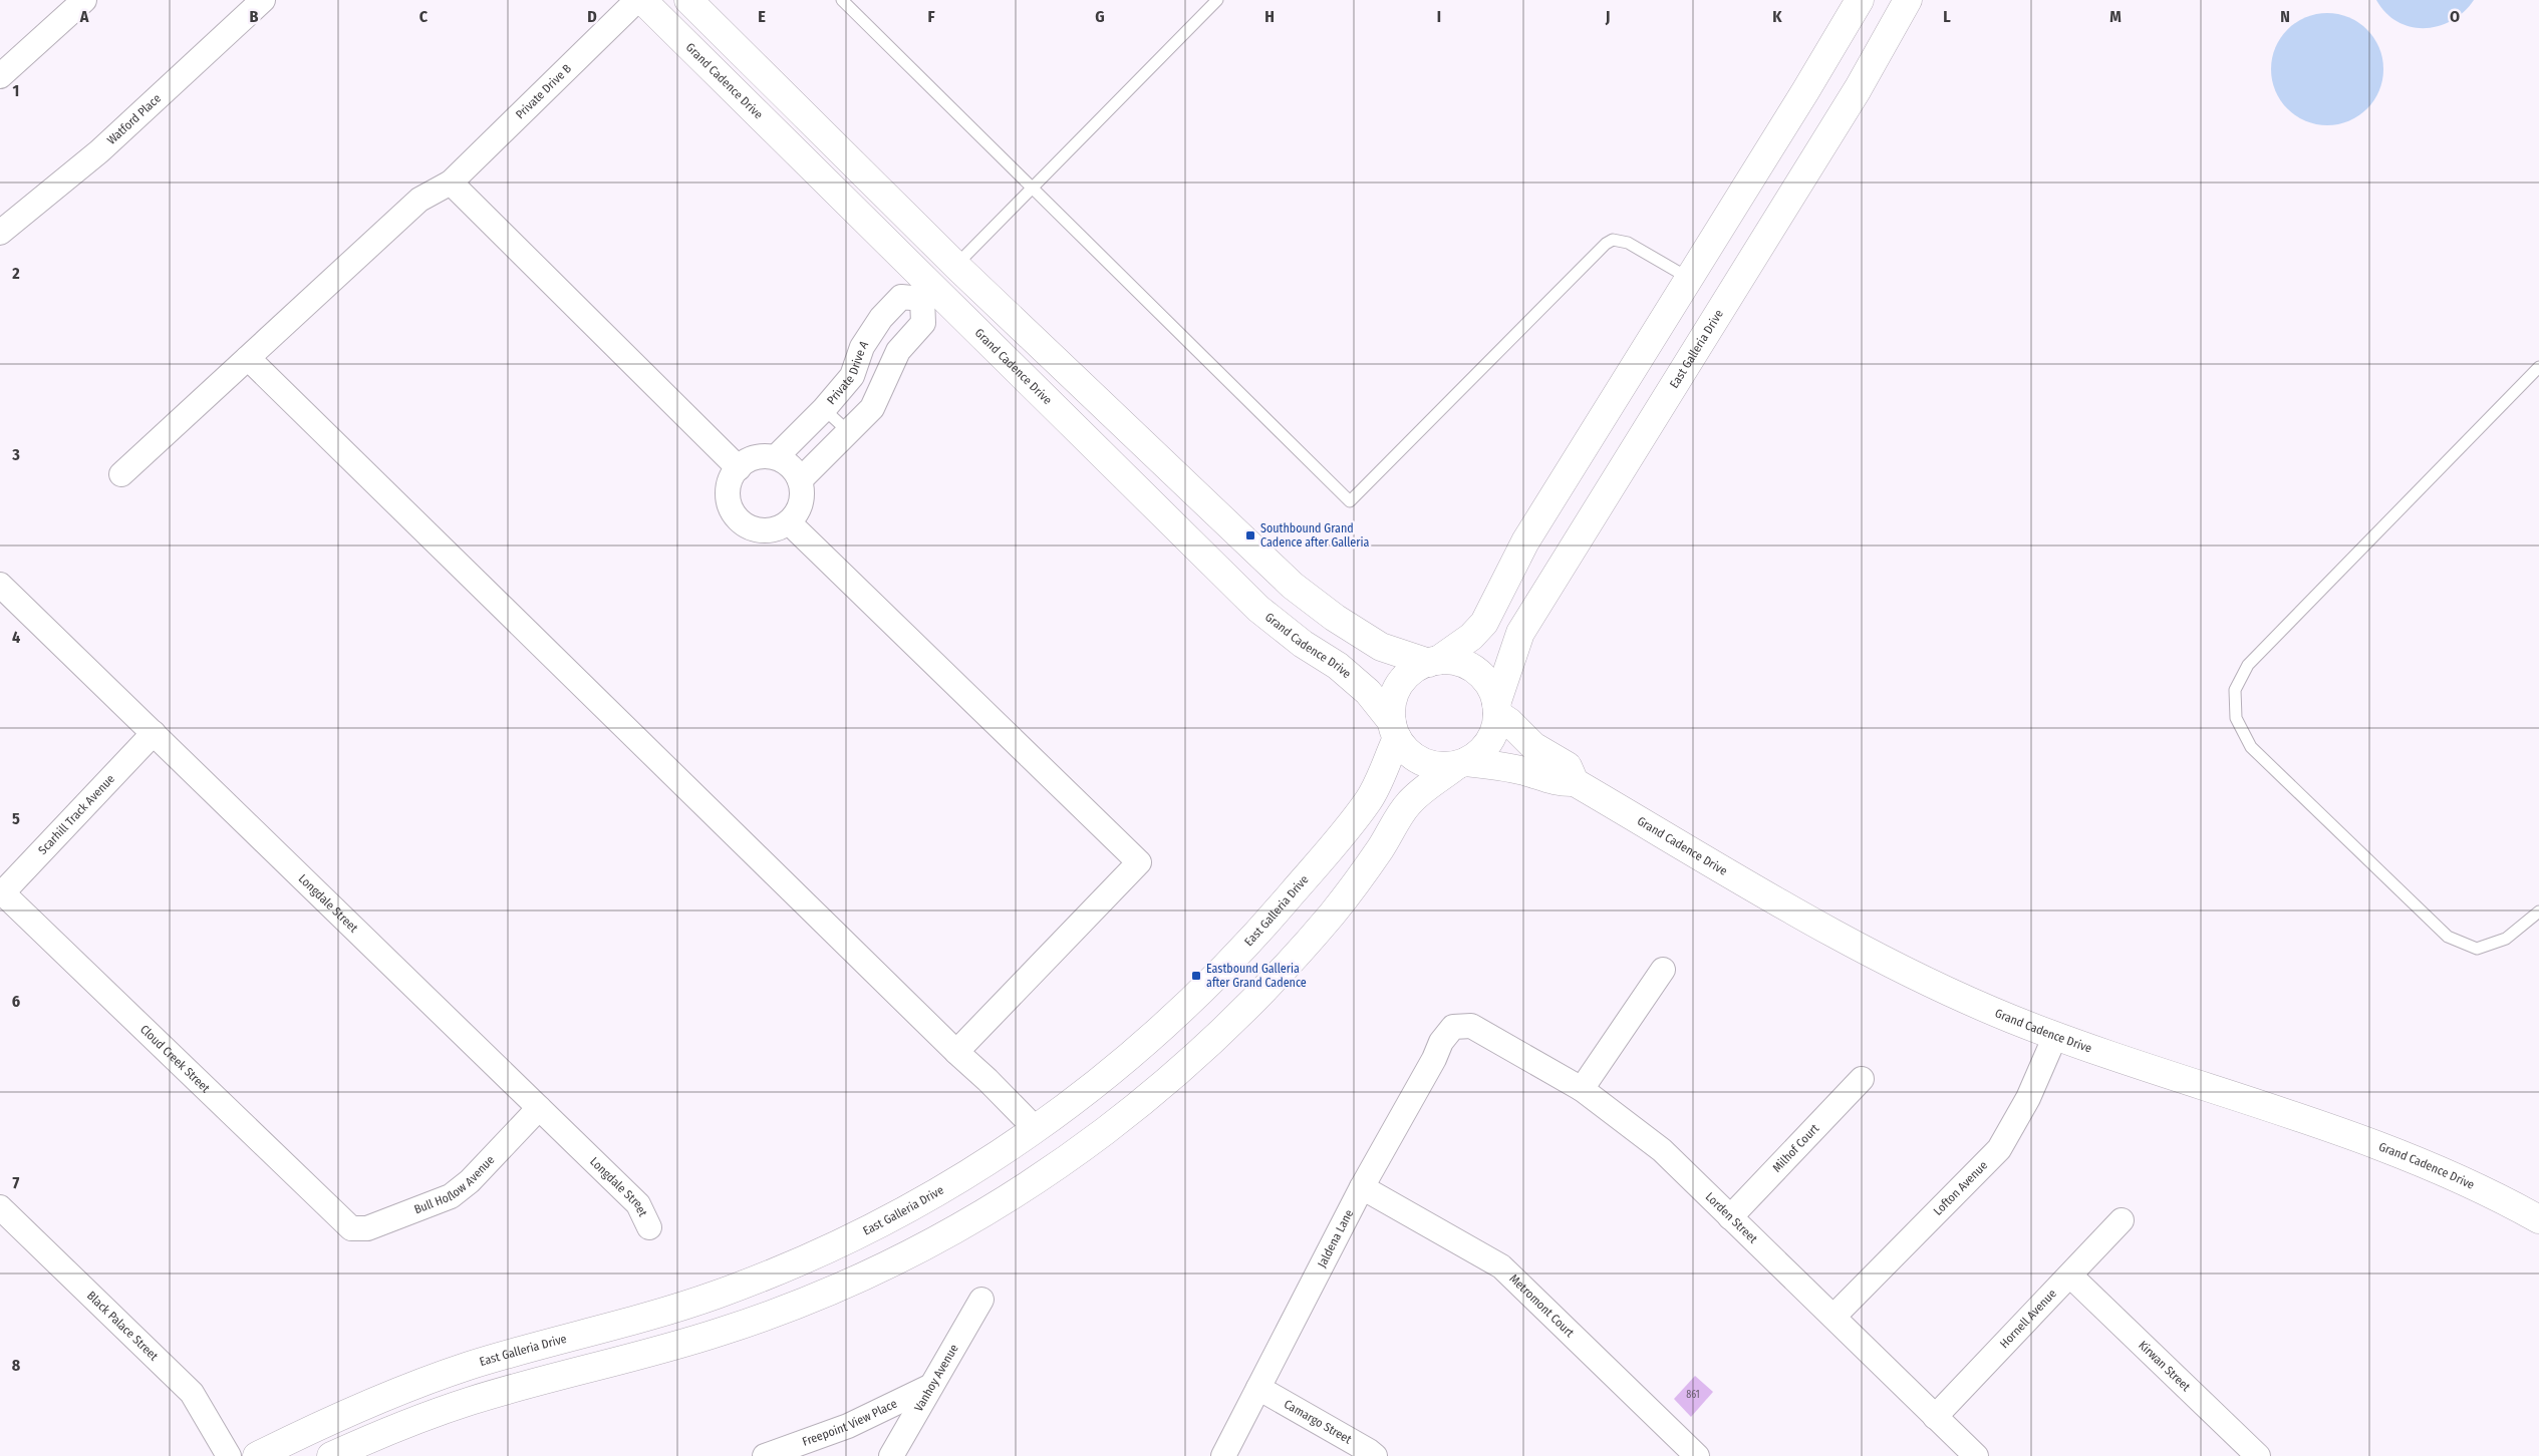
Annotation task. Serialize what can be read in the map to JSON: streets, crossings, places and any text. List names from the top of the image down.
{
  "streets": {
    "main road": ["Grand Cadence Drive", "East Galleria Drive"],
    "street": [
      "Private Drive B",
      "Watford Place",
      "Private Drive A",
      "Scarhill Track Avenue",
      "Longdale Street",
      "Cloud Creek Street",
      "Milhof Court",
      "Bull Hollow Avenue",
      "Lofton Avenue",
      "Lorden Street",
      "Jaldena Lane",
      "Metromont Court",
      "Hornell Avenue",
      "Black Palace Street",
      "Kirwan Street",
      "Vanhoy Avenue",
      "Camargo Street",
      "Freepoint View Place"
    ]
  },
  "crossings": [
    ["Grand Cadence Drive", "East Galleria Drive"],
    ["Grand Cadence Drive", "Private Drive A"],
    ["Grand Cadence Drive", "Lofton Avenue"],
    ["Scarhill Track Avenue", "Longdale Street"],
    ["Scarhill Track Avenue", "Cloud Creek Street"],
    ["Longdale Street", "Bull Hollow Avenue"],
    ["Cloud Creek Street", "Bull Hollow Avenue"],
    ["Milhof Court", "Lorden Street"],
    ["Lofton Avenue", "Lorden Street"],
    ["Lorden Street", "Jaldena Lane"],
    ["Lorden Street", "Hornell Avenue"],
    ["Jaldena Lane", "Metromont Court"],
    ["Jaldena Lane", "Camargo Street"],
    ["Hornell Avenue", "Kirwan Street"],
    ["Vanhoy Avenue", "Freepoint View Place"]
  ],
  "places": {
    "transit": ["Southbound Grand Cadence after Galleria", "Eastbound Galleria after Grand Cadence"]
  },
  "house_numbers": ["861"],
  "grid": {
    "columns": [
      "A",
      "B",
      "C",
      "D",
      "E",
      "F",
      "G",
      "H",
      "I",
      "J",
      "K",
      "L",
      "M",
      "N",
      "O"
    ],
    "rows": [
      "1",
      "2",
      "3",
      "4",
      "5",
      "6",
      "7",
      "8"
    ]
  }
}
